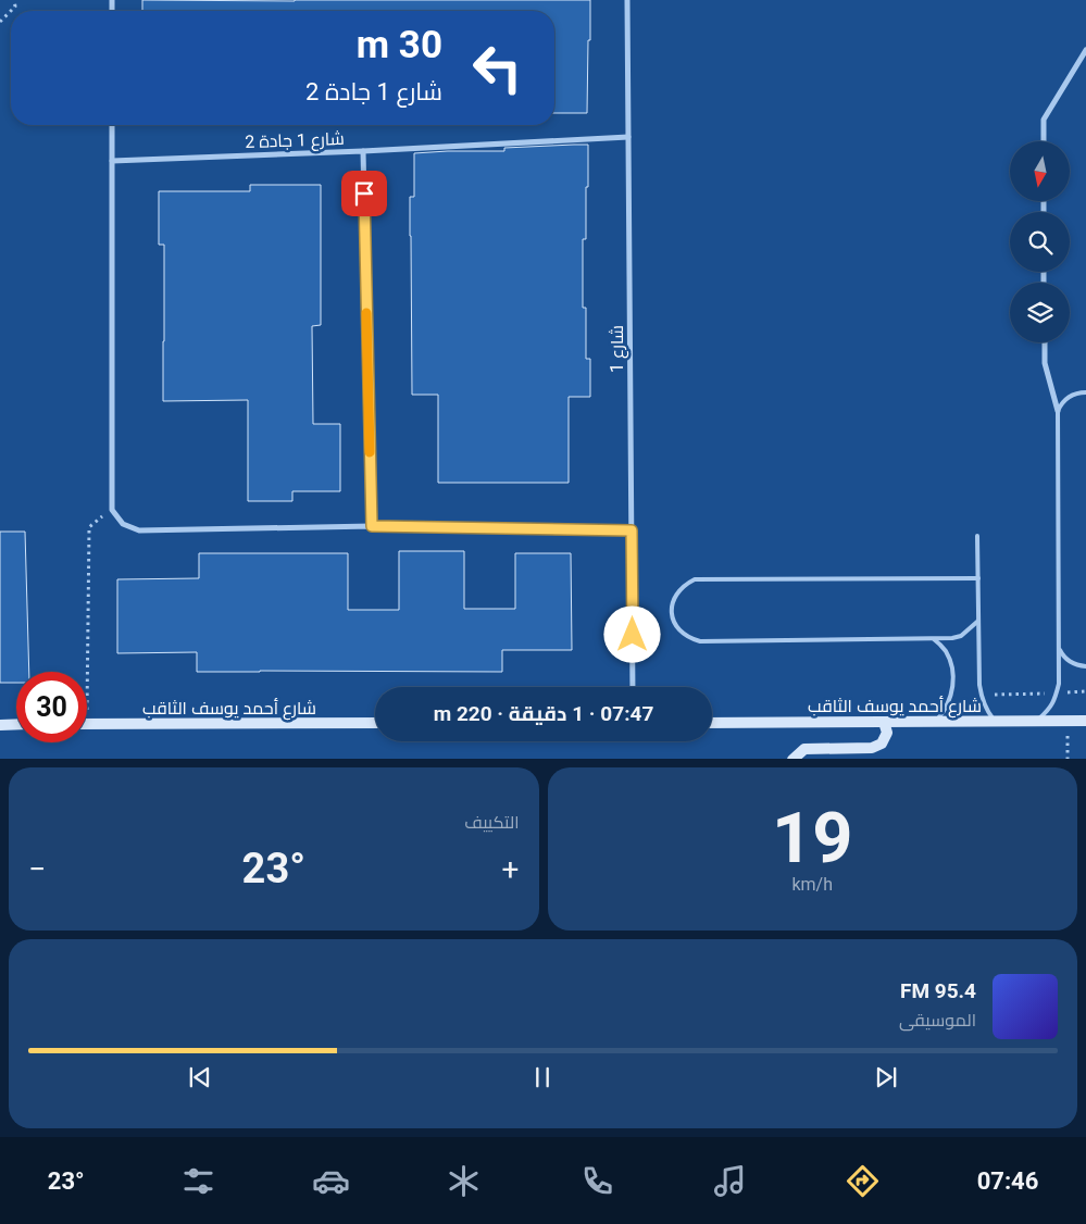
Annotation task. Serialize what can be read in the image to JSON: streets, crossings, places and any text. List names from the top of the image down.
{
  "streets": {
    "street": ["شارع 1 جادة 2", "شارع 1", "شارع أحمد يوسف الثاقب"]
  },
  "north": "bottom",
  "page": {
    "turn": ["30 m", "شارع 1 جادة 2"],
    "limit": "30",
    "trip": "07:47 · 1 دقيقة · 220 m",
    "tile": [
      ["19", "km/h"],
      "التكييف"
    ],
    "heat": ["−", "23°", "+"],
    "song": ["95.4 FM", "الموسيقى"],
    "tabs": ["07:46", "23°"]
  }
}
